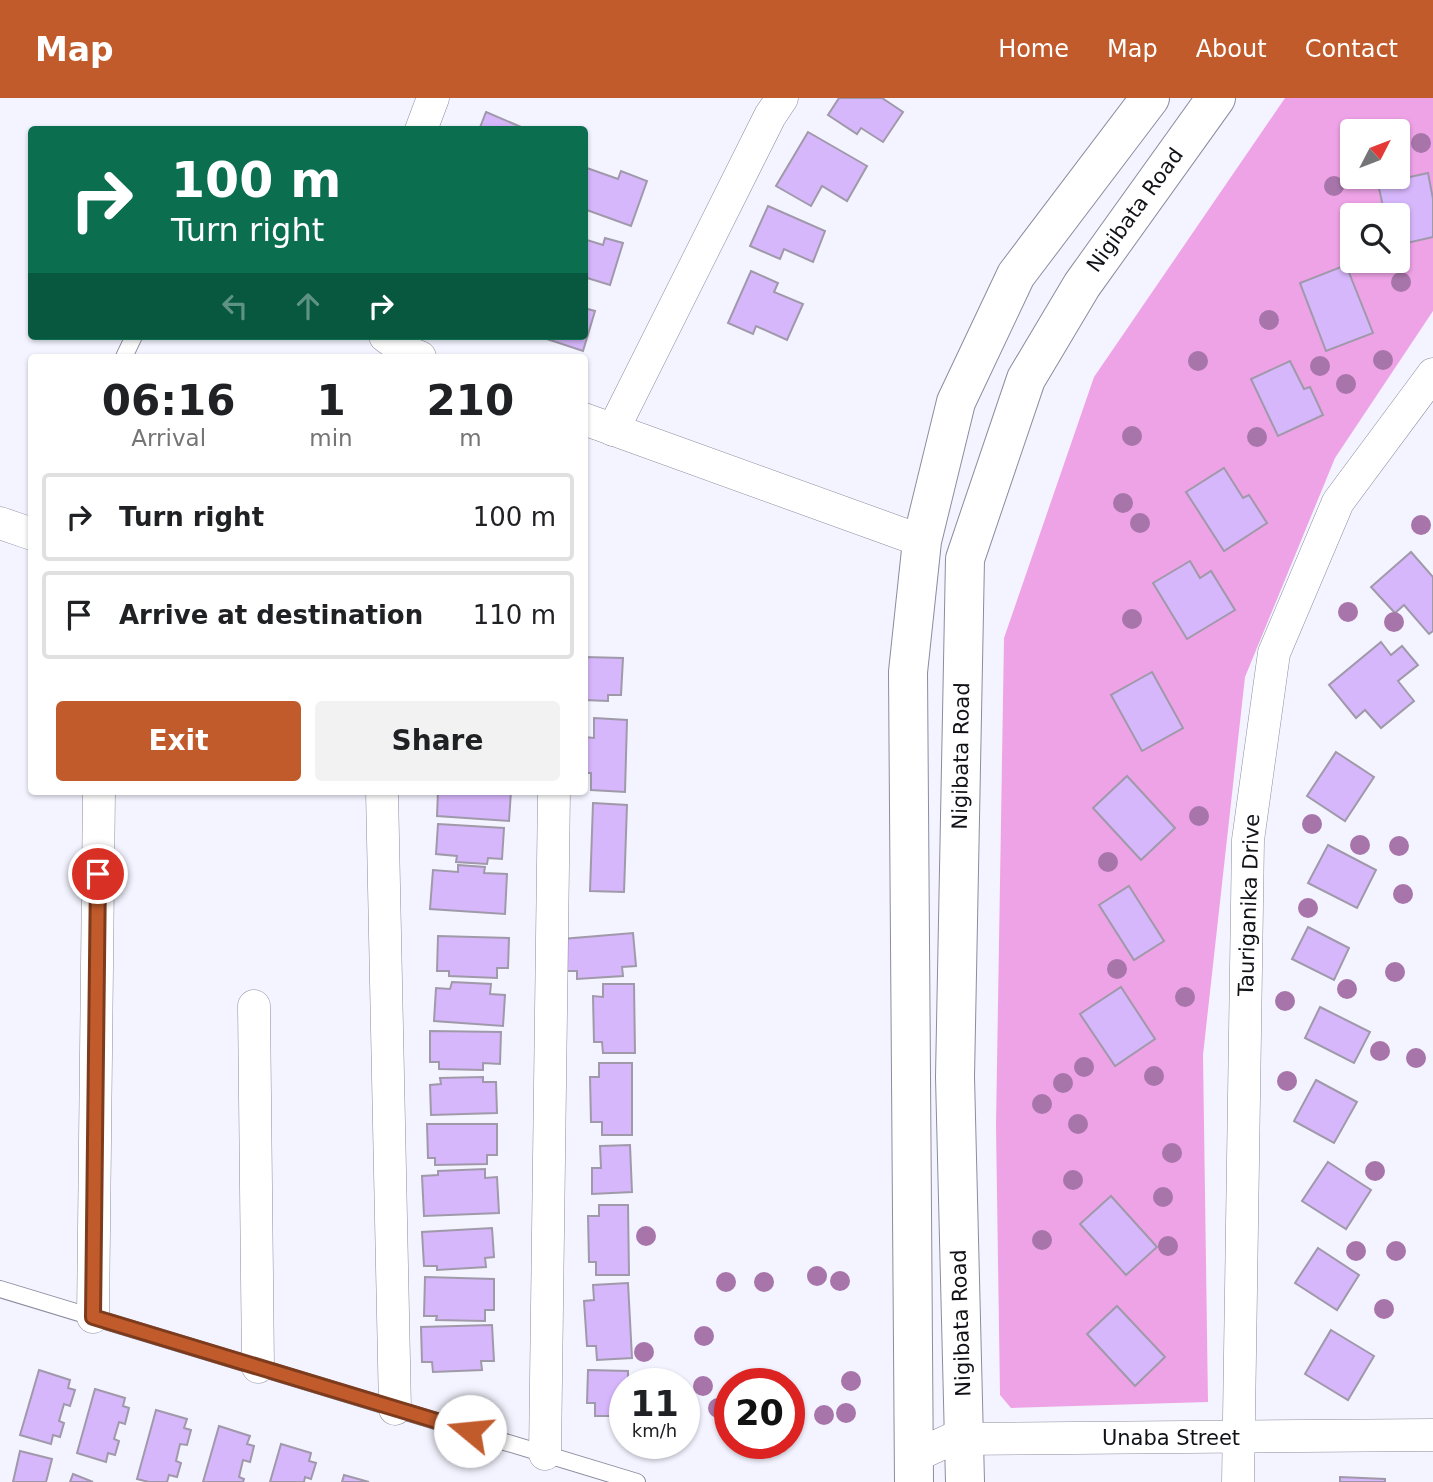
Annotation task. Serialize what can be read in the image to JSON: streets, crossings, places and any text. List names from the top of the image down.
{
  "streets": {
    "street": ["Nigibata Road", "Tauriganika Drive", "Unaba Street"]
  },
  "crossings": [
    ["Nigibata Road", "Unaba Street"],
    ["Tauriganika Drive", "Unaba Street"]
  ],
  "north": "top right",
  "page": {
    "header": "Map",
    "nav": [
      "Home",
      "Map",
      "About",
      "Contact"
    ],
    "turn": ["100 m", "Turn right"],
    "eta": [
      "06:16",
      "Arrival",
      "1",
      "min",
      "210",
      "m"
    ],
    "list": [
      {
        "name": "Turn right",
        "value": "100 m"
      },
      {
        "name": "Arrive at destination",
        "value": "110 m"
      }
    ],
    "buttons": ["Exit", "Share"],
    "speed": "11 km/h",
    "limit": "20"
  }
}
